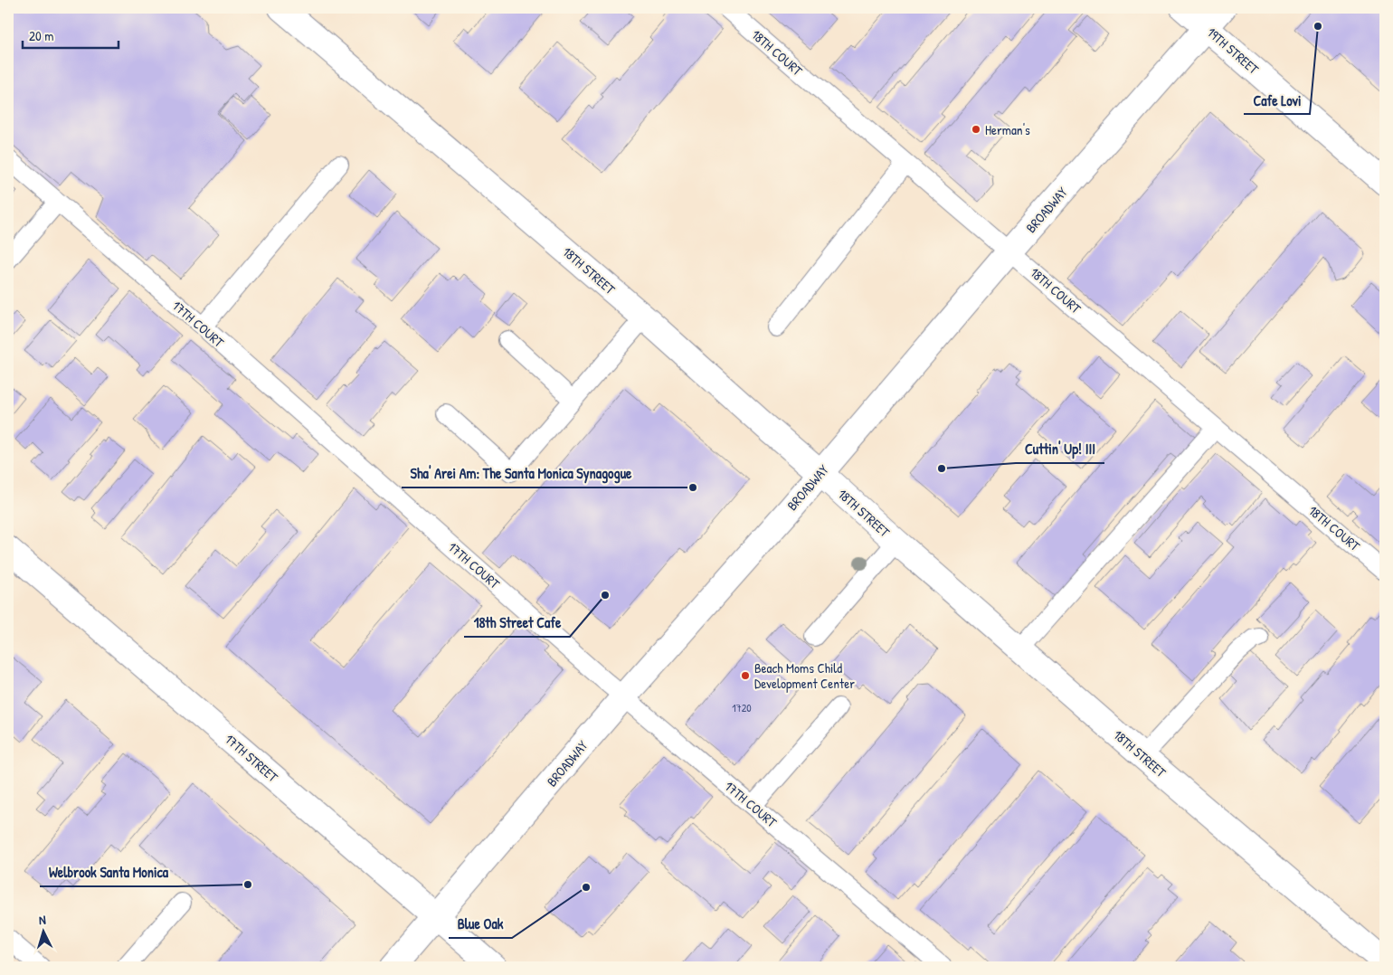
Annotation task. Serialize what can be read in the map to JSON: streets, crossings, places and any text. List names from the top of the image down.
{
  "streets": {
    "street": [
      "19TH STREET",
      "BROADWAY",
      "18TH STREET",
      "17TH STREET"
    ],
    "lane": ["18TH COURT", "17TH COURT"]
  },
  "crossings": [
    ["19TH STREET", "BROADWAY"],
    ["18TH COURT", "BROADWAY"],
    ["BROADWAY", "18TH STREET"],
    ["BROADWAY", "17TH COURT"],
    ["BROADWAY", "17TH STREET"]
  ],
  "places": [
    "Cafe Lovi",
    "Herman's",
    "Cuttin' Up! III",
    "Sha' Arei Am: The Santa Monica Synagogue",
    "18th Street Cafe",
    "Beach Moms Child Development Center",
    "Welbrook Santa Monica",
    "Blue Oak"
  ],
  "house_numbers": ["1720"],
  "scale_bar": "20 m",
  "north": "top"
}
